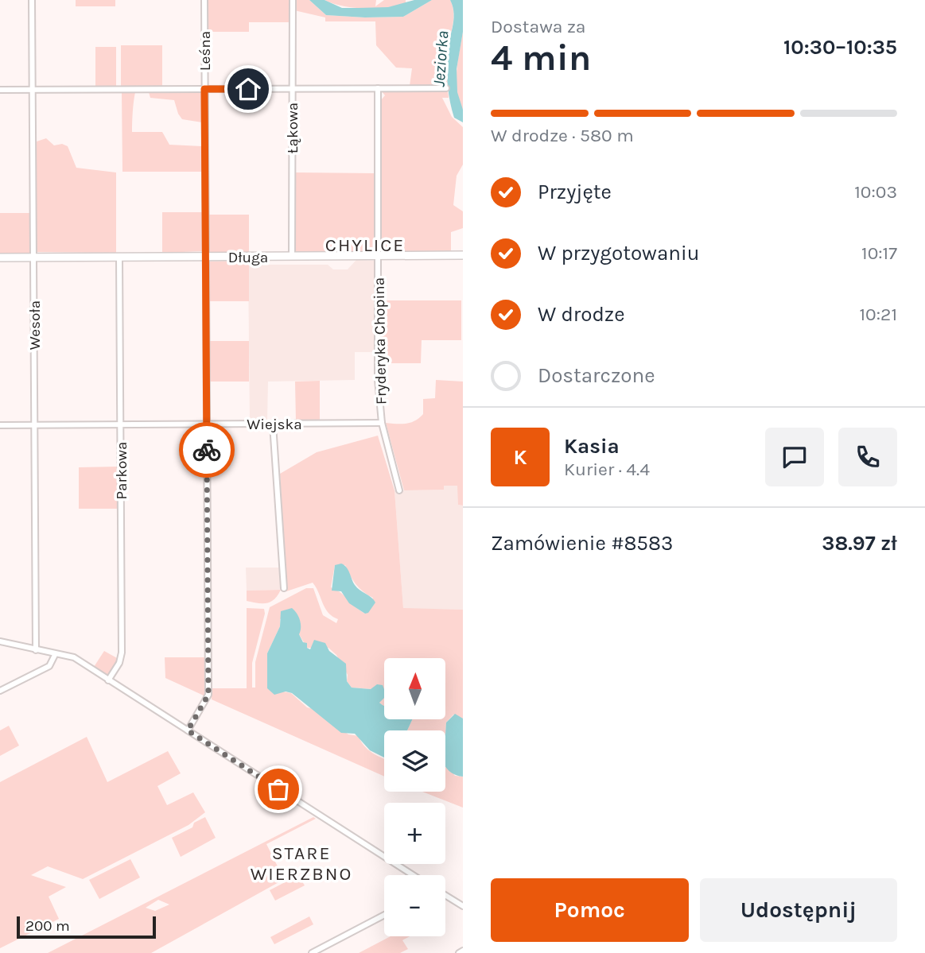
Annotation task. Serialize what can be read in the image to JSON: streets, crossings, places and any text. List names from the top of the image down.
{
  "streets": {
    "street": [
      "Leśna",
      "Łąkowa",
      "Długa",
      "Wesoła",
      "Fryderyka Chopina",
      "Wiejska",
      "Parkowa"
    ]
  },
  "crossings": [
    ["Leśna", "Długa"],
    ["Leśna", "Wiejska"],
    ["Łąkowa", "Długa"],
    ["Długa", "Wesoła"],
    ["Długa", "Fryderyka Chopina"],
    ["Długa", "Parkowa"],
    ["Wesoła", "Wiejska"],
    ["Fryderyka Chopina", "Wiejska"],
    ["Wiejska", "Parkowa"]
  ],
  "districts": ["CHYLICE", "STARE WIERZBNO"],
  "water": ["Jeziorka"],
  "scale_bar": "200 m",
  "north": "top",
  "page": {
    "heading": ["4 min", "Dostawa za", "10:30–10:35"],
    "panel": [
      "Kasia",
      "Kurier · 4.4",
      "Zamówienie #8583",
      "38.97 zł"
    ],
    "bar": "W drodze · 580 m",
    "list": [
      ["Przyjęte", "10:03"],
      ["W przygotowaniu", "10:17"],
      ["W drodze", "10:21"],
      "Dostarczone"
    ],
    "round": "K",
    "map_buttons": ["+", "−"],
    "buttons": ["Pomoc", "Udostępnij"],
    "scale": "200 m"
  }
}
